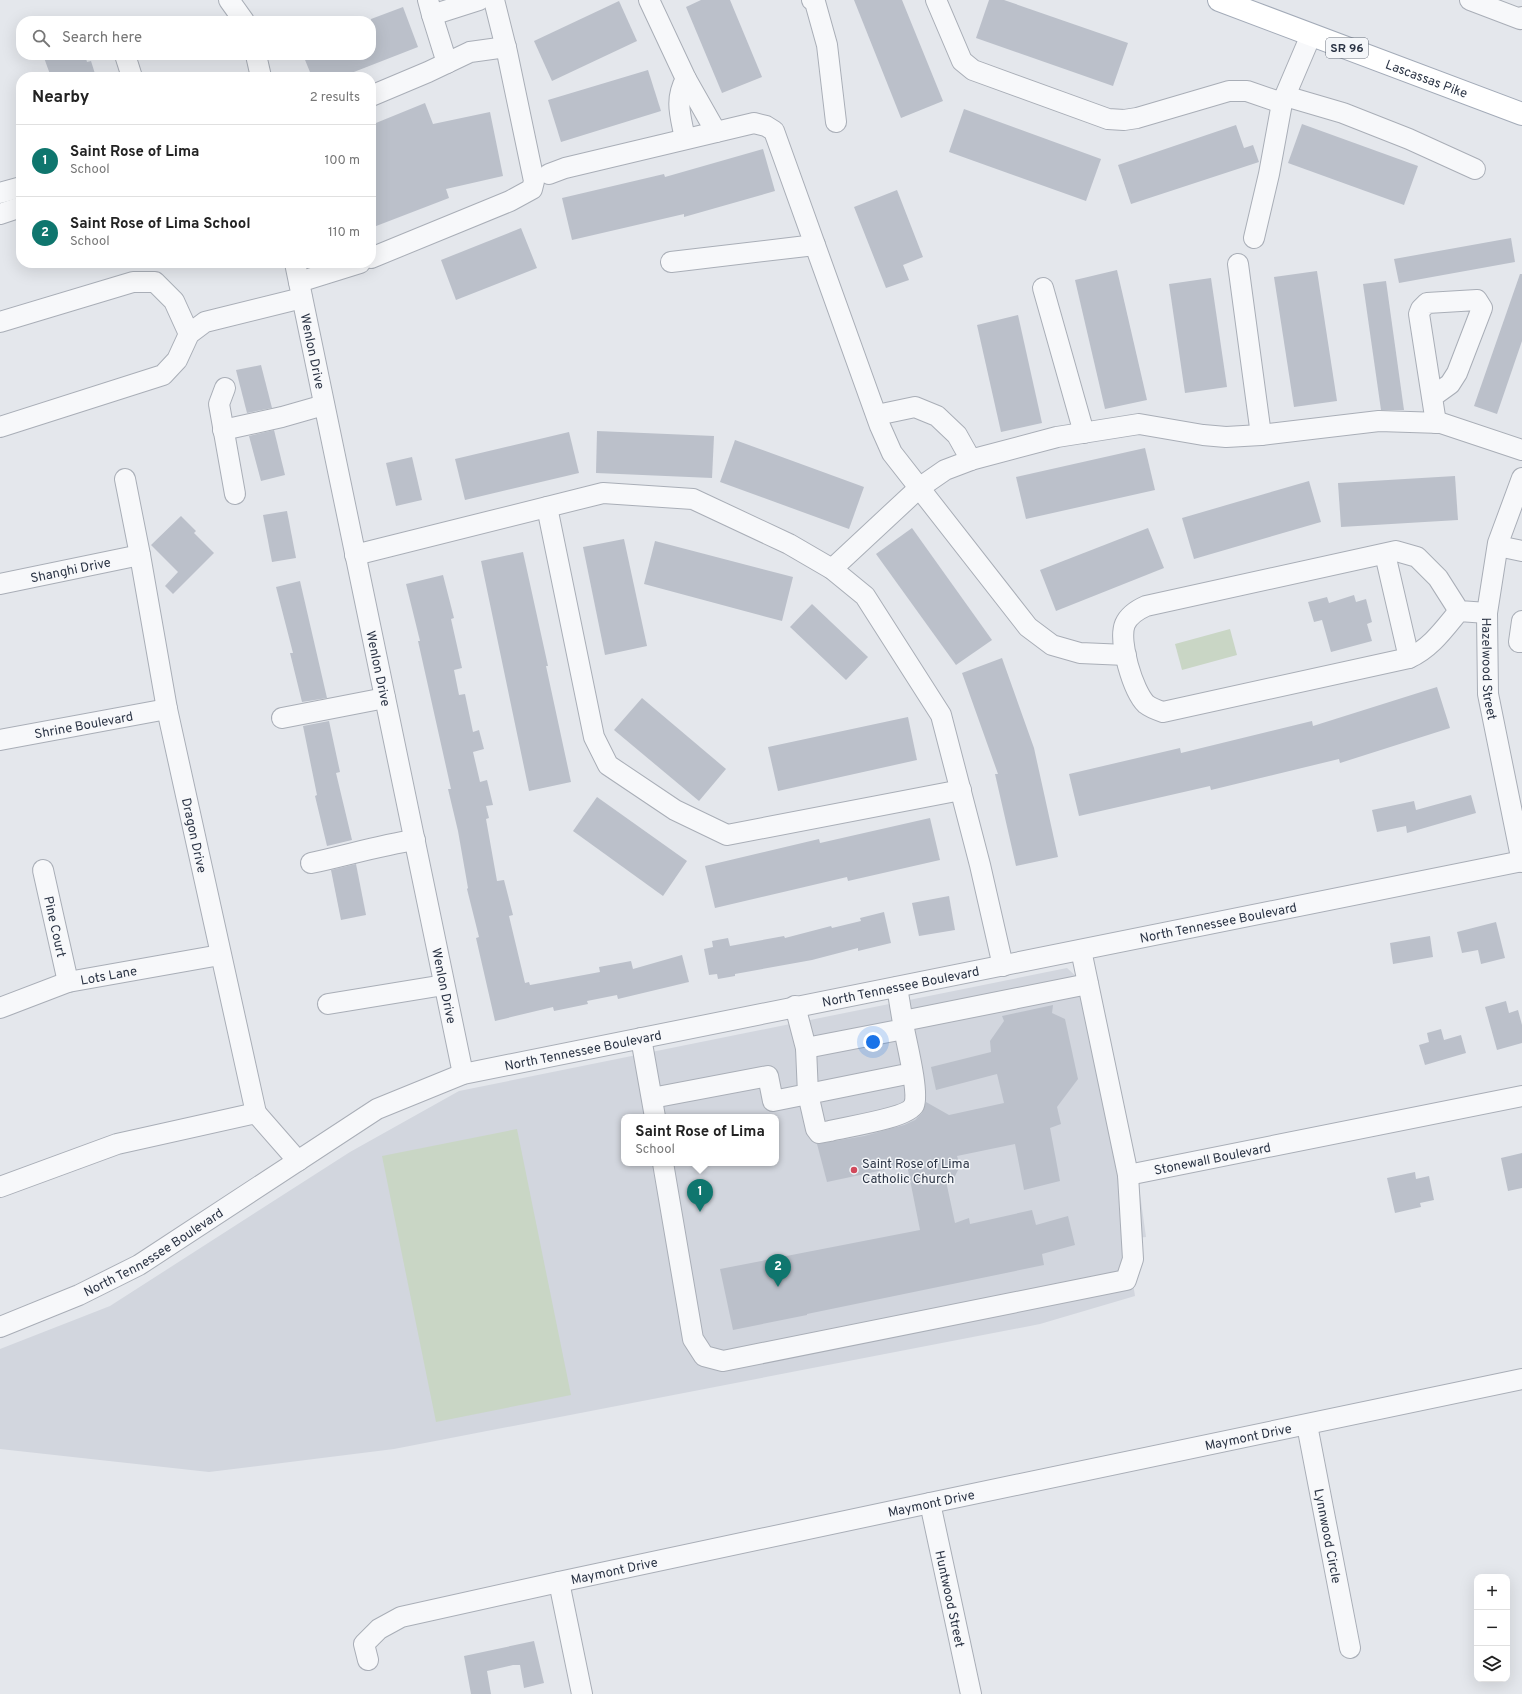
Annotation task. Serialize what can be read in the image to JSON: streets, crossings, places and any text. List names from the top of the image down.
{
  "streets": {
    "main road": ["SR 96", "Lascassas Pike"],
    "street": [
      "Wenlon Drive",
      "Shanghi Drive",
      "Hazelwood Street",
      "Shrine Boulevard",
      "Dragon Drive",
      "North Tennessee Boulevard",
      "Pine Court",
      "Lots Lane",
      "Stonewall Boulevard",
      "Maymont Drive",
      "Lynnwood Circle",
      "Huntwood Street"
    ]
  },
  "crossings": [
    ["Wenlon Drive", "North Tennessee Boulevard"],
    ["Shanghi Drive", "Dragon Drive"],
    ["Hazelwood Street", "North Tennessee Boulevard"],
    ["Shrine Boulevard", "Dragon Drive"],
    ["Dragon Drive", "Lots Lane"],
    ["Pine Court", "Lots Lane"],
    ["Maymont Drive", "Lynnwood Circle"],
    ["Maymont Drive", "Huntwood Street"]
  ],
  "places": ["Saint Rose of Lima Catholic Church"],
  "page": {
    "search": "Search here",
    "heading": ["Nearby", "2 results"],
    "list": [
      {
        "mark": "1",
        "name": "Saint Rose of Lima",
        "note": "School",
        "value": "100 m"
      },
      {
        "mark": "2",
        "name": "Saint Rose of Lima School",
        "note": "School",
        "value": "110 m"
      }
    ],
    "popup": ["Saint Rose of Lima", "School"],
    "pins": ["1", "2"],
    "map_buttons": ["+", "−"]
  }
}
